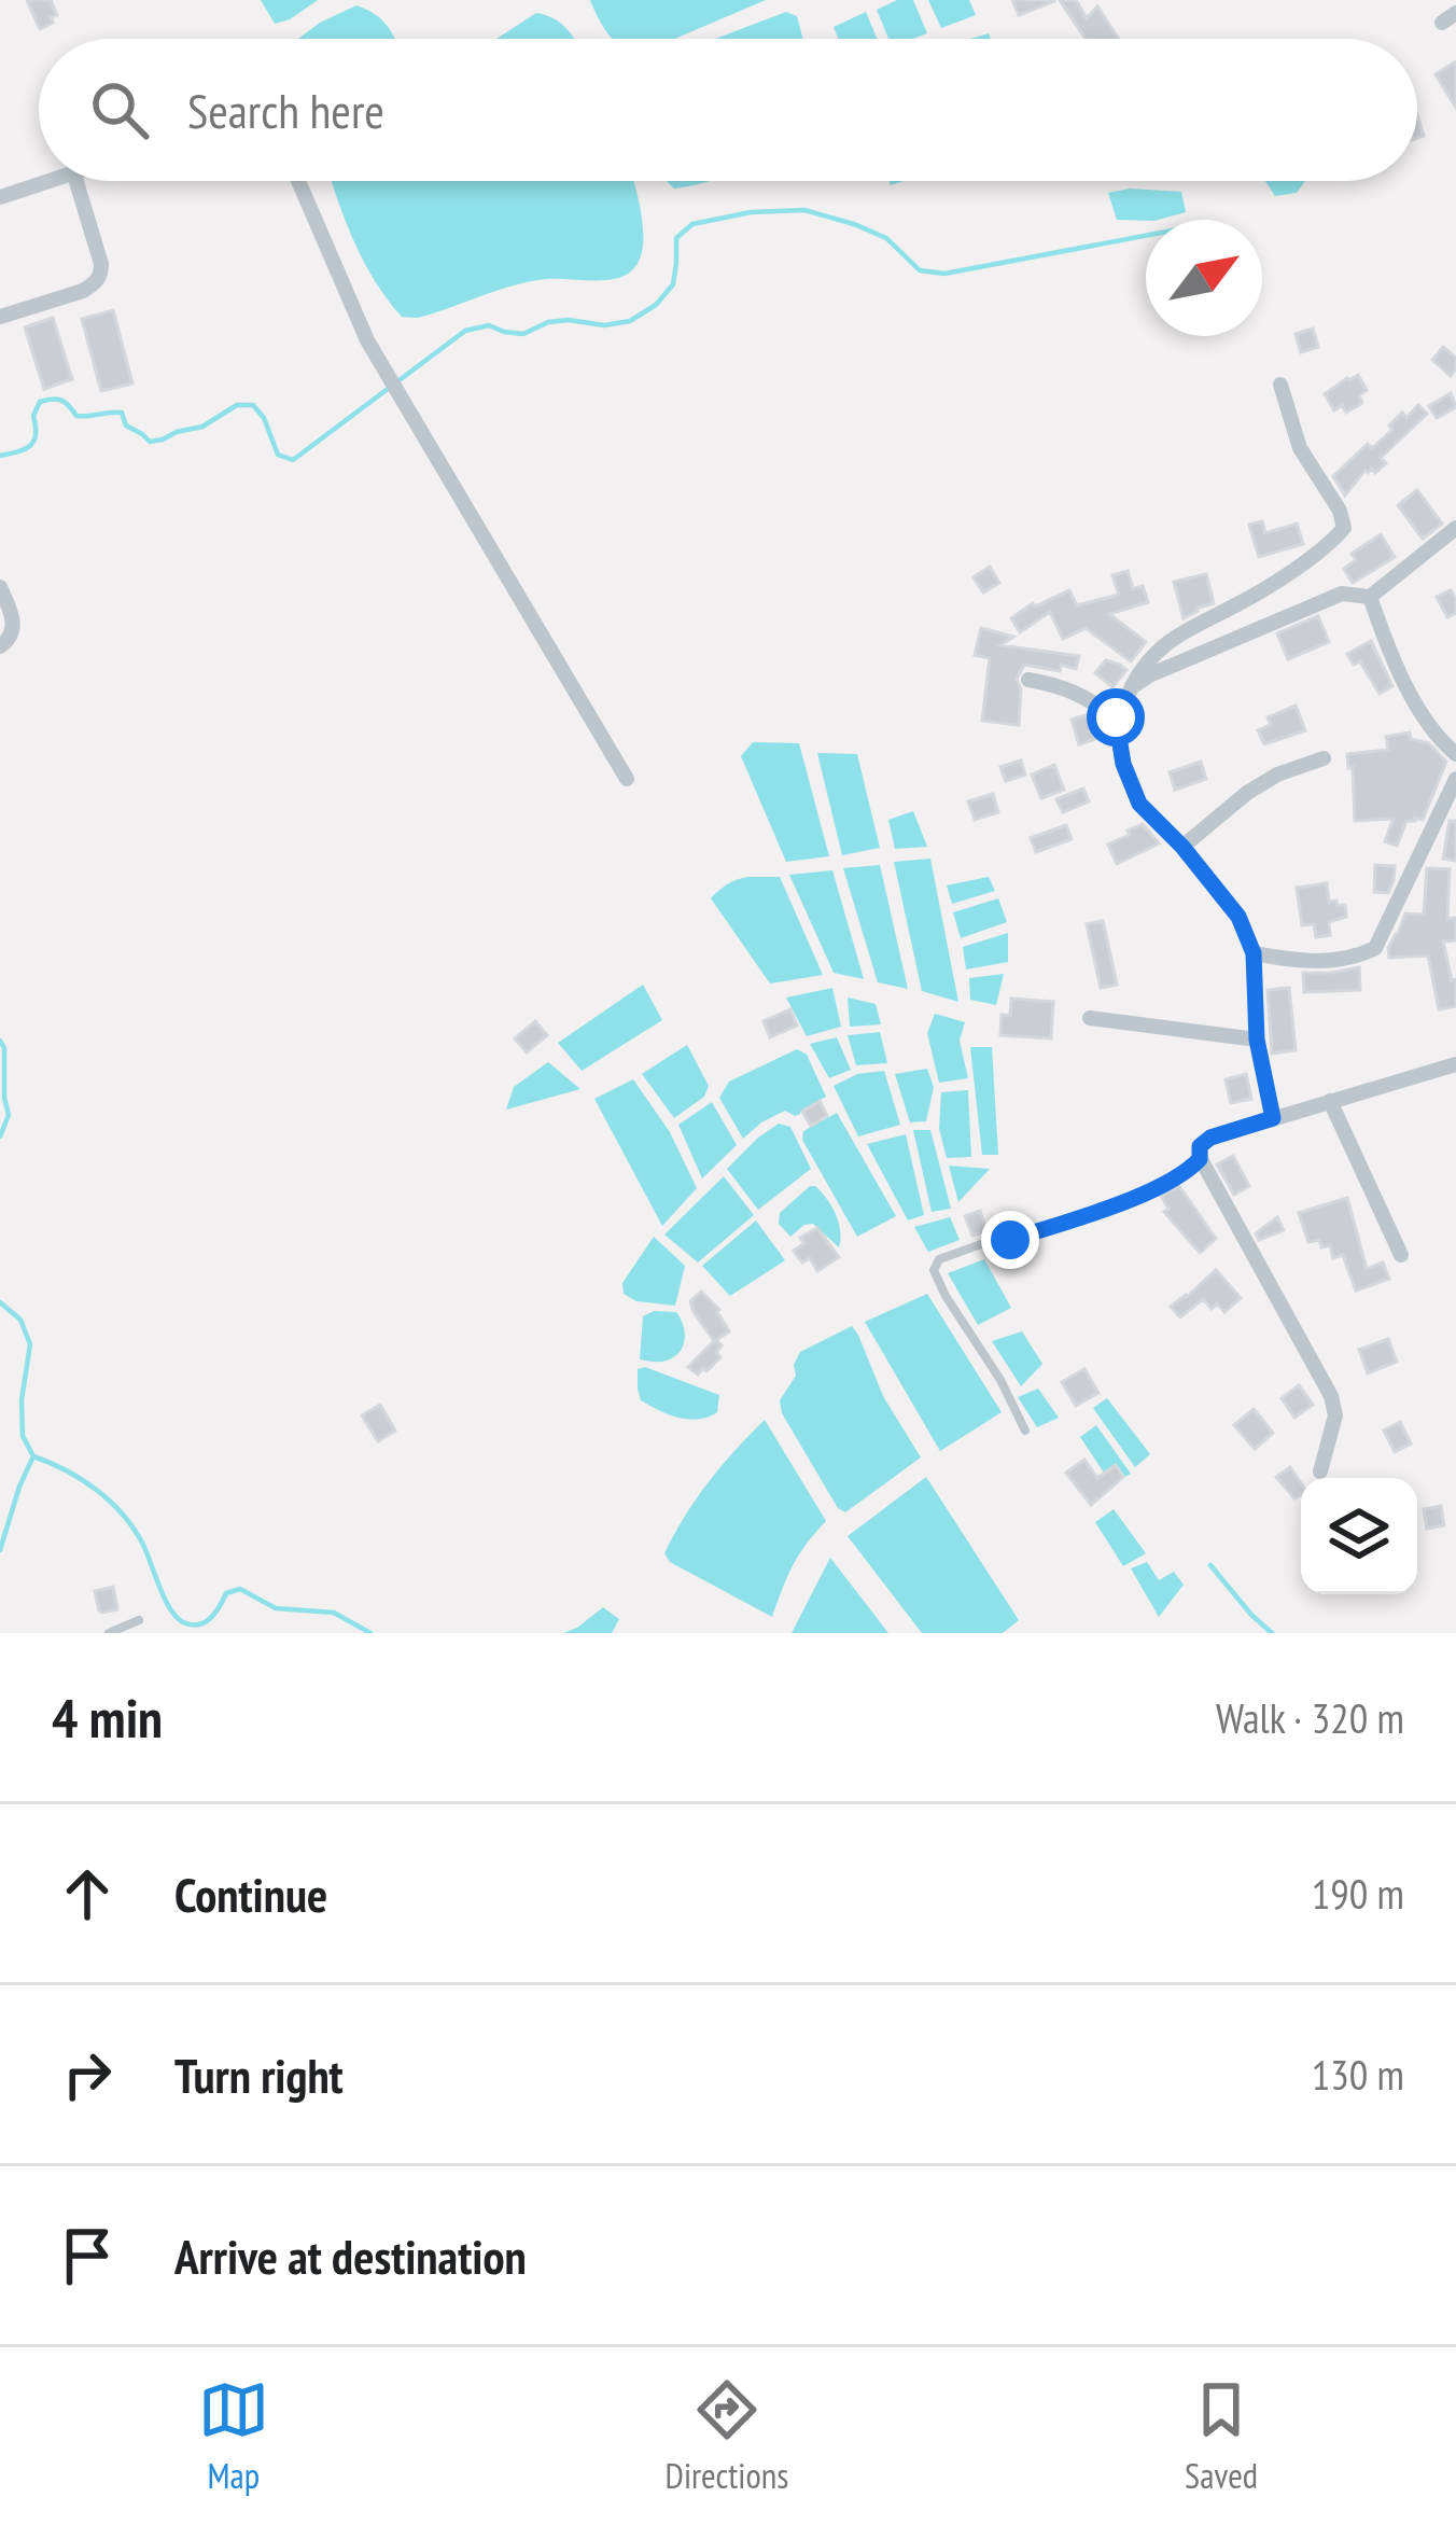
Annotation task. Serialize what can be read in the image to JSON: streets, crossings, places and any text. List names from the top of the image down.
{
  "north": "top right",
  "page": {
    "search": "Search here",
    "heading": ["4 min", "Walk · 320 m"],
    "list": [
      ["Continue", "190 m"],
      ["Turn right", "130 m"],
      "Arrive at destination"
    ],
    "nav": ["Map", "Directions", "Saved"]
  }
}
